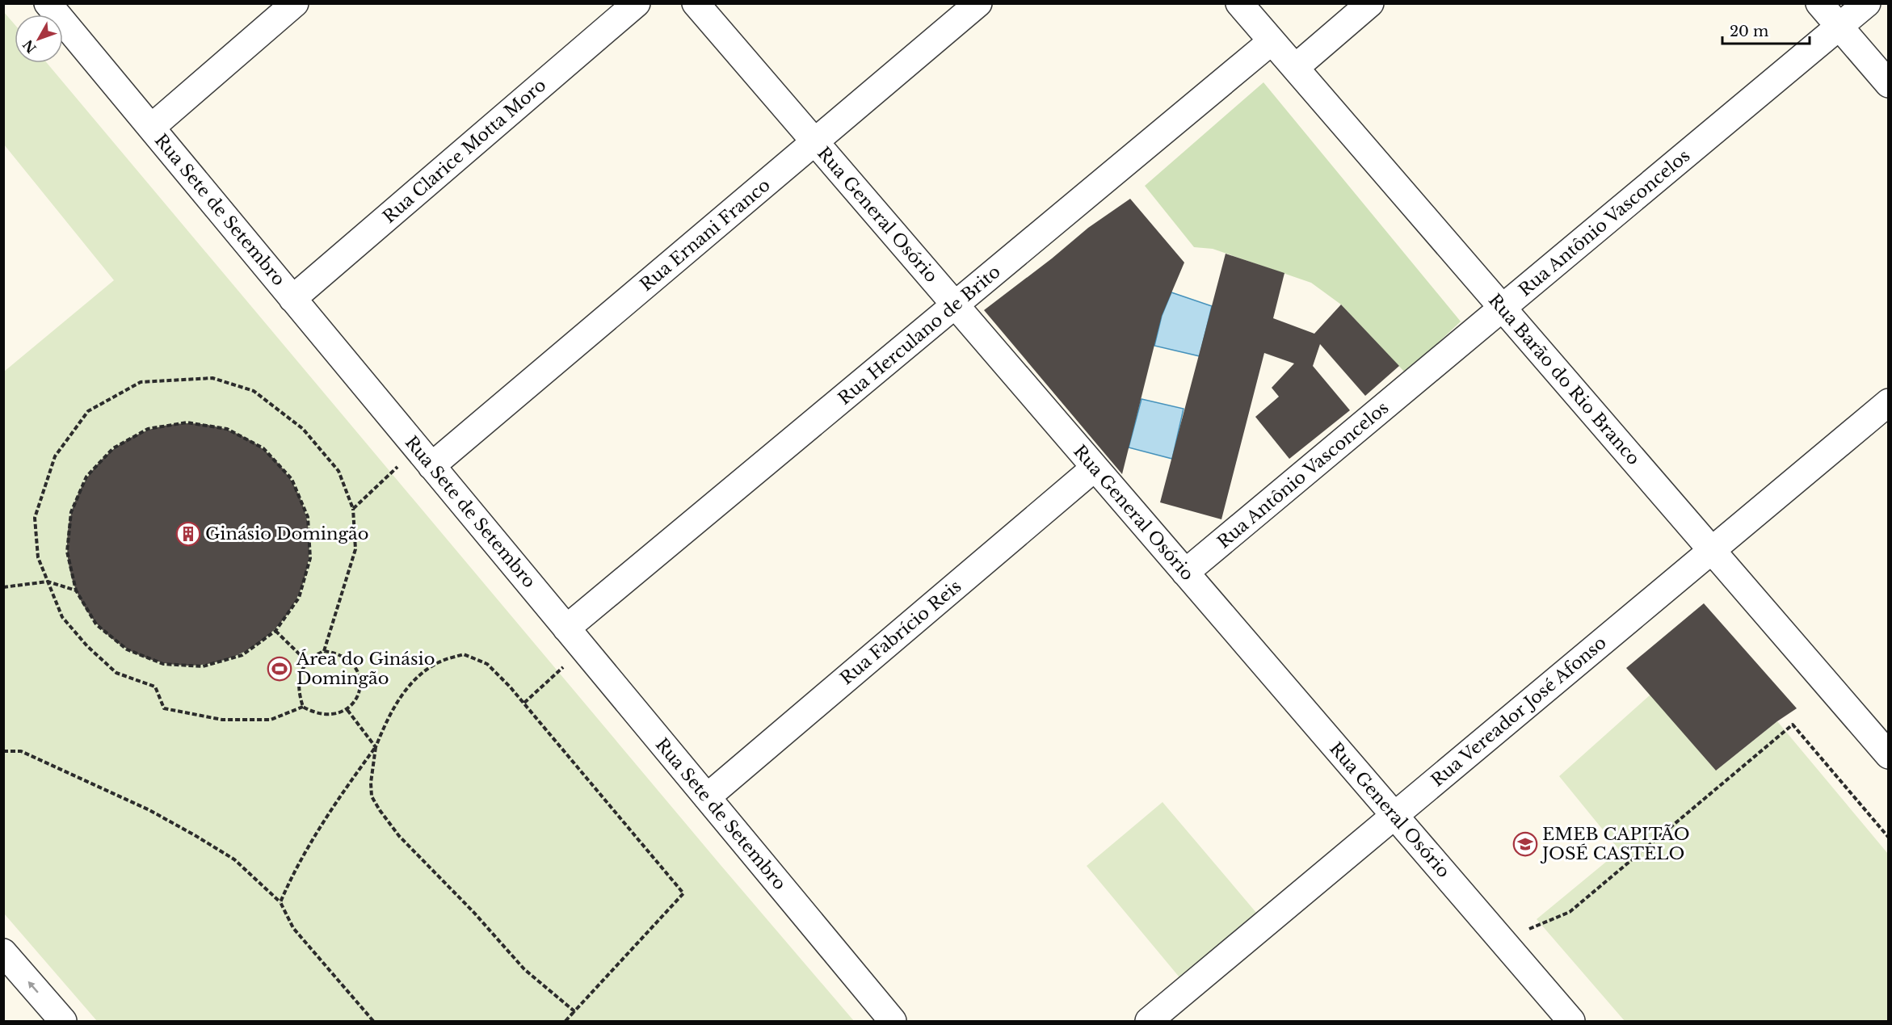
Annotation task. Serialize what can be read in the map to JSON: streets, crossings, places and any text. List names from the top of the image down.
{
  "streets": {
    "street": [
      "Rua Clarice Motta Moro",
      "Rua Sete de Setembro",
      "Rua General Osório",
      "Rua Antônio Vasconcelos",
      "Rua Ernani Franco",
      "Rua Herculano de Brito",
      "Rua Barão do Rio Branco",
      "Rua Fabrício Reis",
      "Rua Vereador José Afonso"
    ]
  },
  "crossings": [
    ["Rua Clarice Motta Moro", "Rua Sete de Setembro"],
    ["Rua Sete de Setembro", "Rua Ernani Franco"],
    ["Rua Sete de Setembro", "Rua Herculano de Brito"],
    ["Rua Sete de Setembro", "Rua Fabrício Reis"],
    ["Rua General Osório", "Rua Antônio Vasconcelos"],
    ["Rua General Osório", "Rua Ernani Franco"],
    ["Rua General Osório", "Rua Herculano de Brito"],
    ["Rua General Osório", "Rua Fabrício Reis"],
    ["Rua General Osório", "Rua Vereador José Afonso"],
    ["Rua Antônio Vasconcelos", "Rua Barão do Rio Branco"],
    ["Rua Herculano de Brito", "Rua Barão do Rio Branco"],
    ["Rua Barão do Rio Branco", "Rua Vereador José Afonso"]
  ],
  "places": {
    "building": ["Ginásio Domingão"],
    "sports": ["Área do Ginásio Domingão"],
    "school or university": ["EMEB CAPITÃO JOSÉ CASTELO"]
  },
  "scale_bar": "20 m",
  "north": "bottom left"
}
